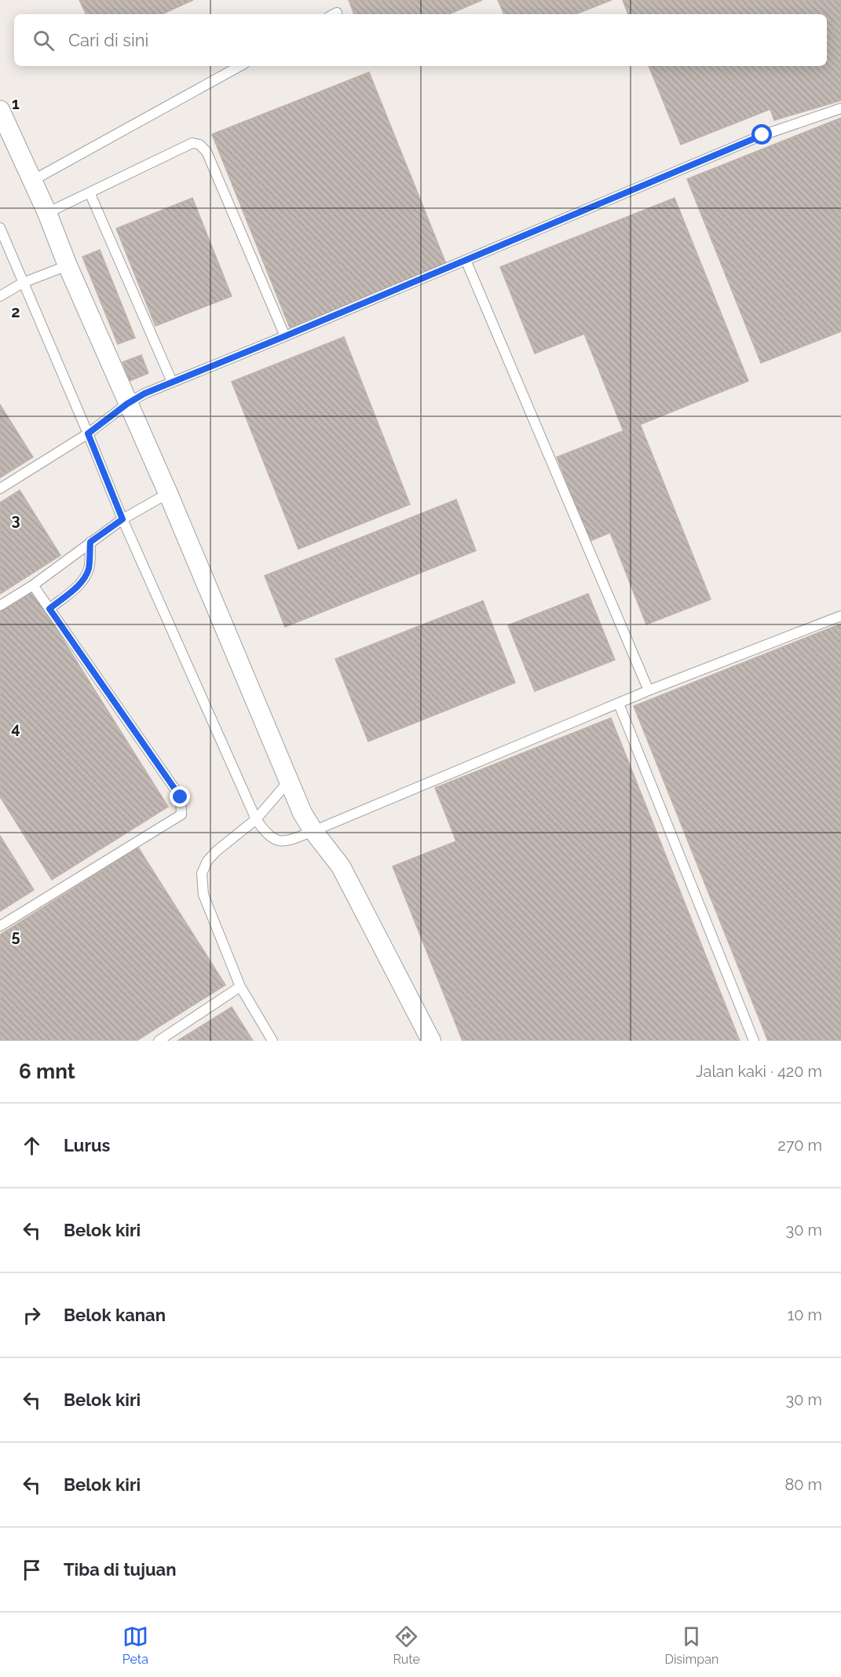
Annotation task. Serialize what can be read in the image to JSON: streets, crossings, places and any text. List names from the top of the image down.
{
  "page": {
    "search": "Cari di sini",
    "heading": ["6 mnt", "Jalan kaki · 420 m"],
    "list": [
      ["Lurus", "270 m"],
      ["Belok kiri", "30 m"],
      ["Belok kanan", "10 m"],
      ["Belok kiri", "30 m"],
      ["Belok kiri", "80 m"],
      "Tiba di tujuan"
    ],
    "nav": ["Peta", "Rute", "Disimpan"]
  },
  "grid": {
    "rows": [
      "1",
      "2",
      "3",
      "4",
      "5"
    ]
  }
}
